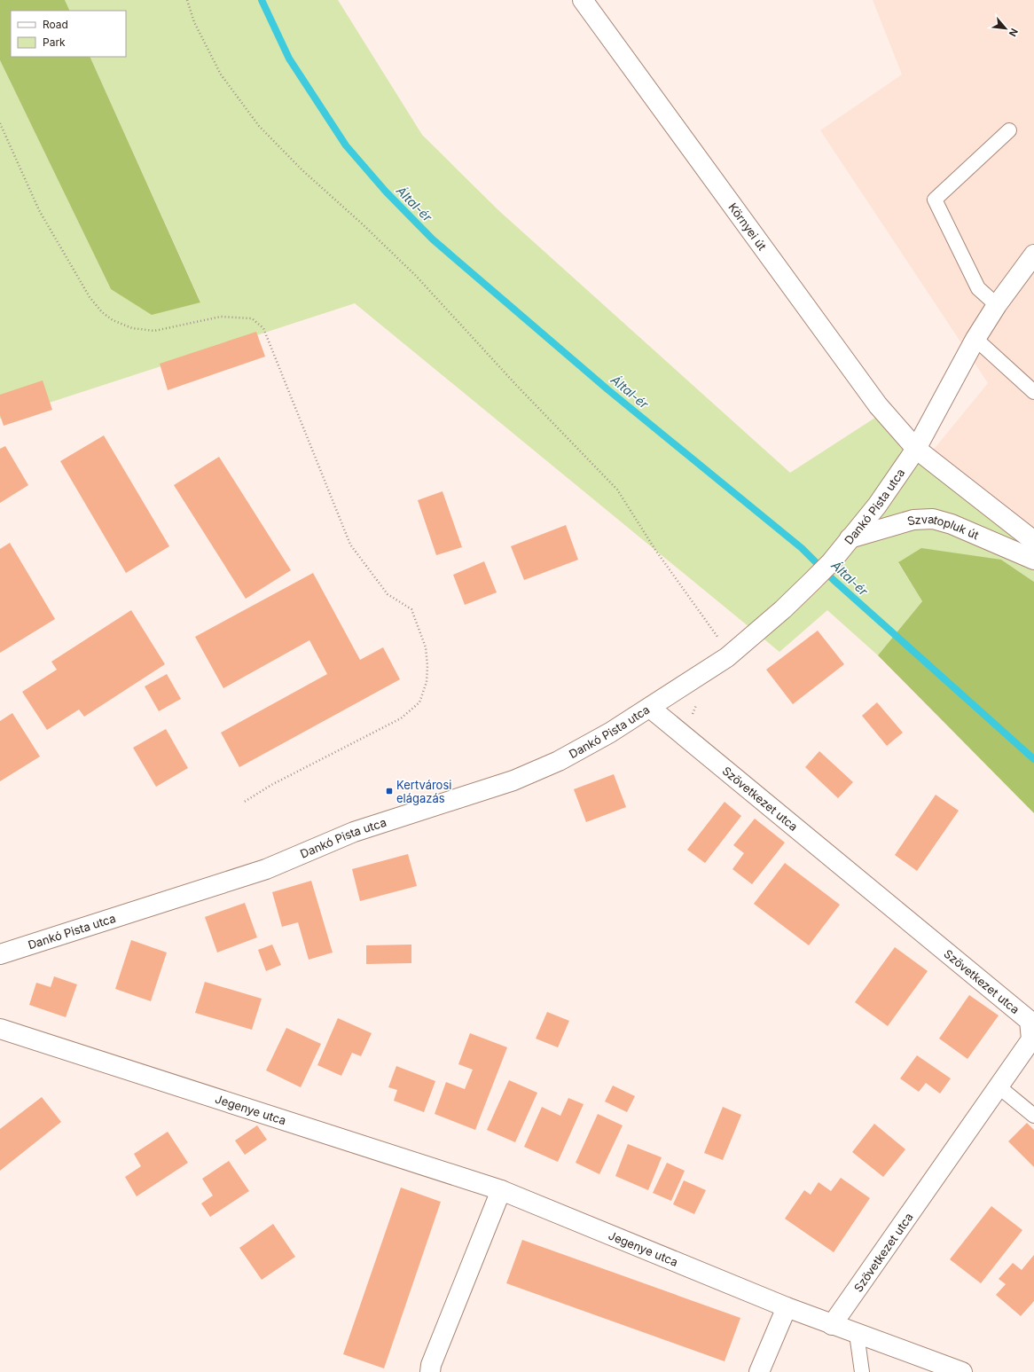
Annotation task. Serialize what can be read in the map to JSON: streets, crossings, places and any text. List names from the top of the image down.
{
  "streets": {
    "street": [
      "Környei út",
      "Dankó Pista utca",
      "Szvatopluk út",
      "Szövetkezet utca",
      "Jegenye utca"
    ]
  },
  "crossings": [
    ["Környei út", "Dankó Pista utca"],
    ["Dankó Pista utca", "Szvatopluk út"],
    ["Dankó Pista utca", "Szövetkezet utca"],
    ["Szövetkezet utca", "Jegenye utca"]
  ],
  "water": ["Által-ér"],
  "places": {
    "transit": ["Kertvárosi elágazás"]
  },
  "legend": ["Road", "Park"],
  "north": "bottom right"
}
